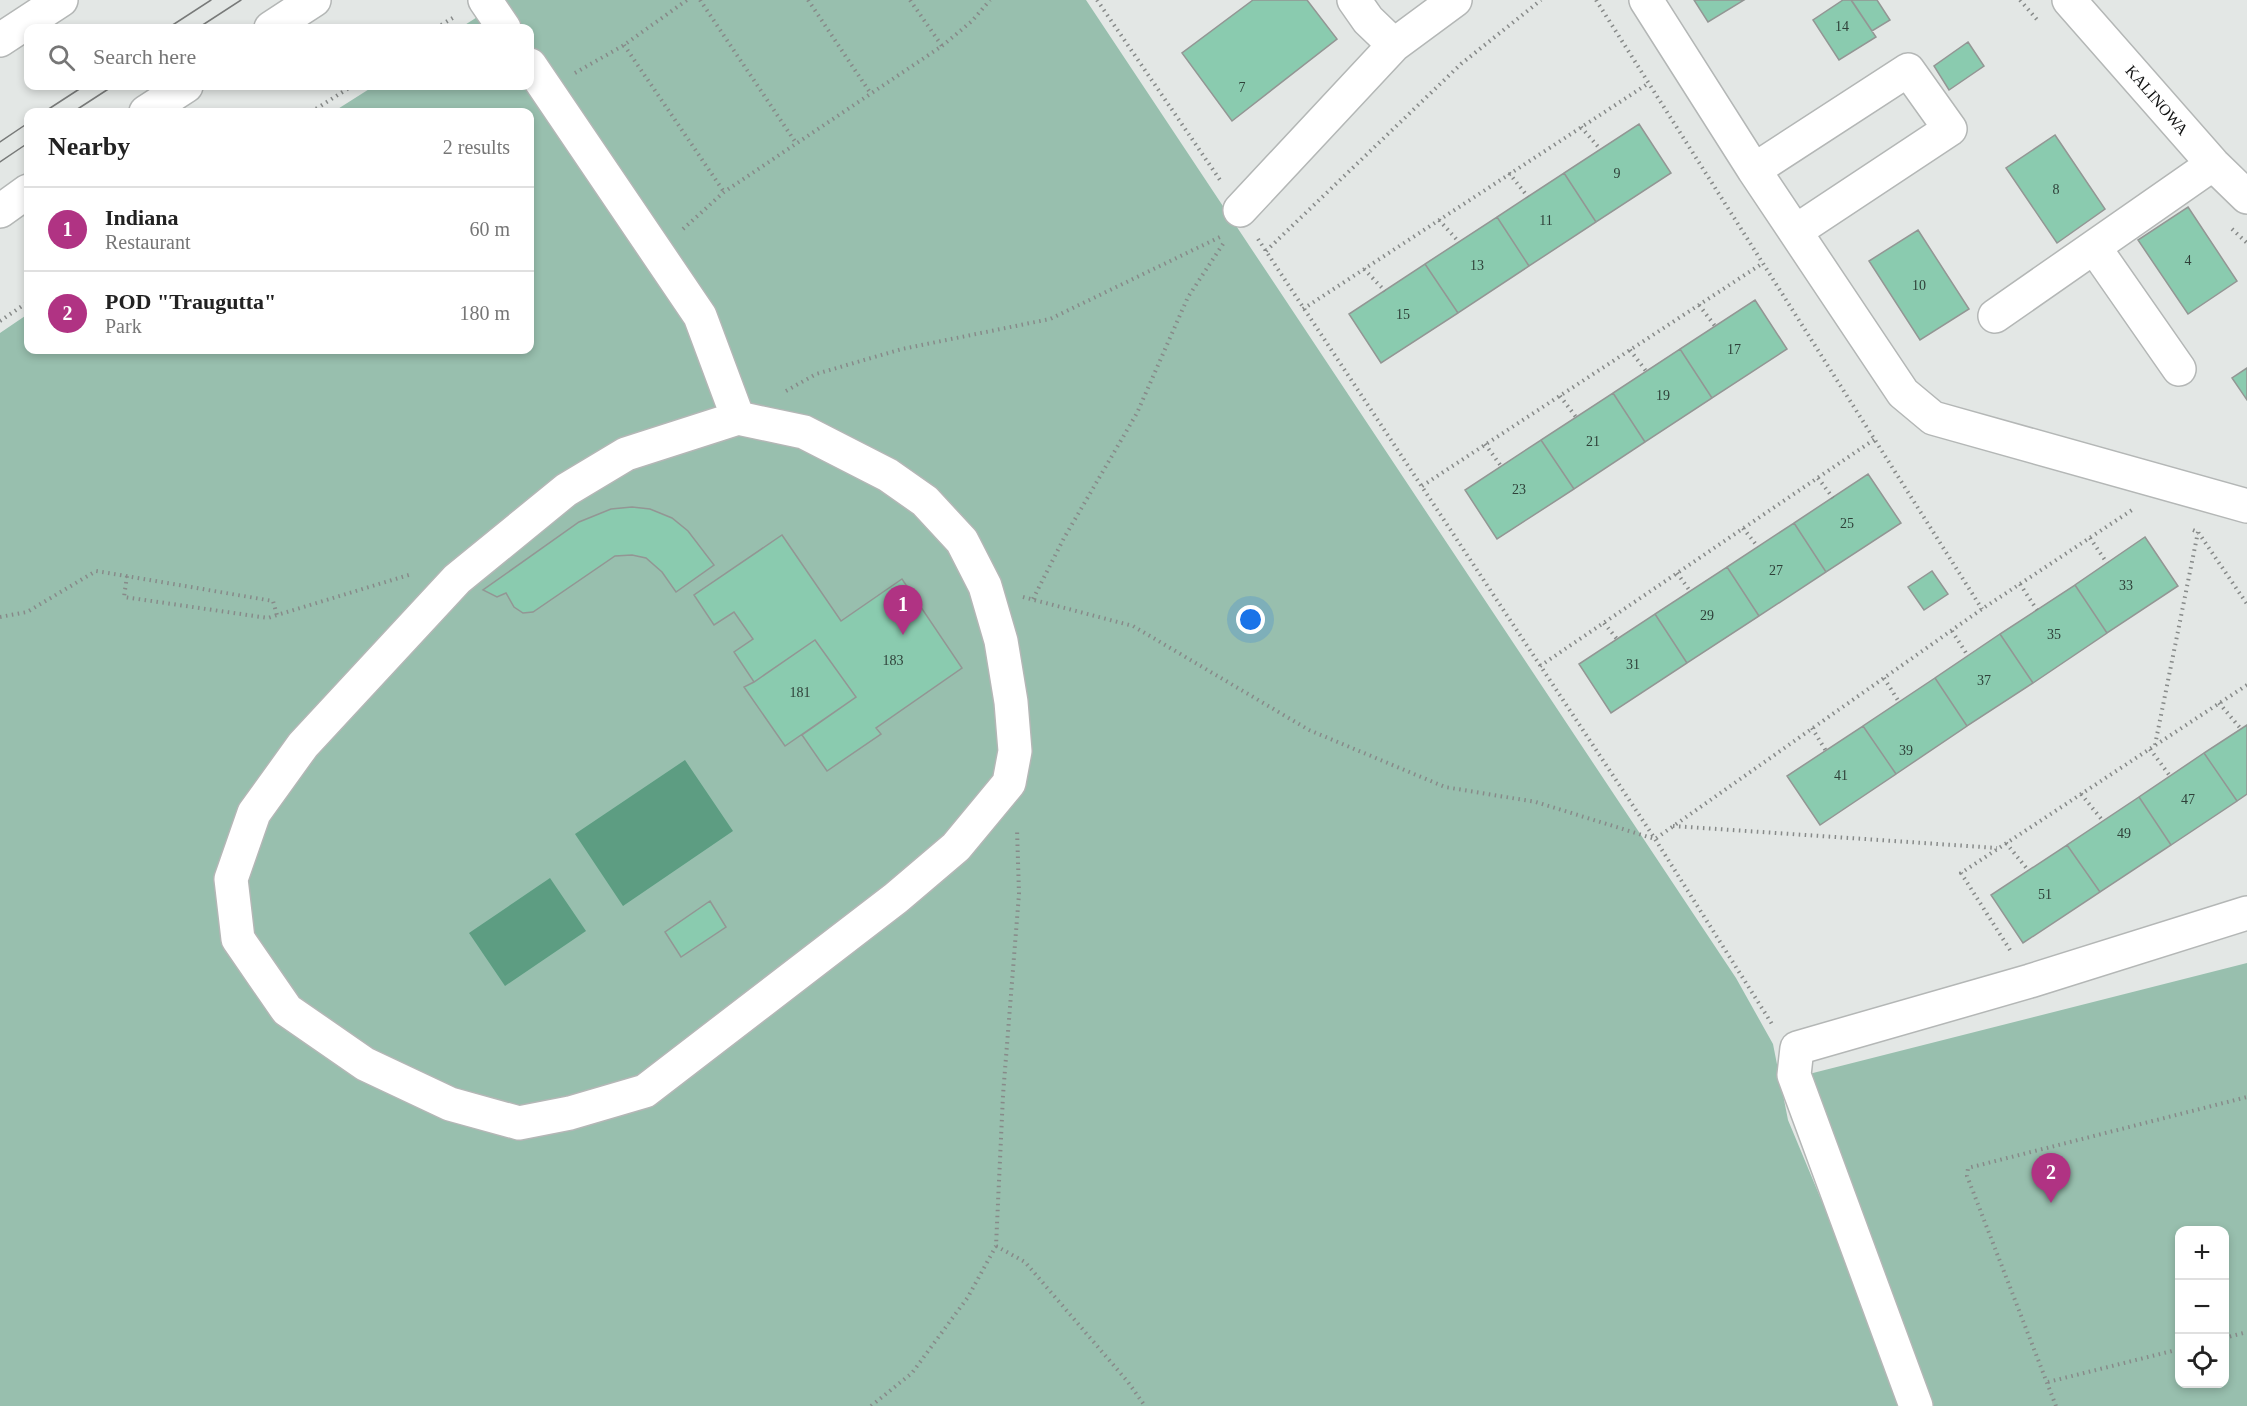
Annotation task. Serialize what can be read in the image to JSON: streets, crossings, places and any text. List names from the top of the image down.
{
  "streets": {
    "street": ["KALINOWA"]
  },
  "house_numbers": [
    "14",
    "7",
    "9",
    "8",
    "11",
    "4",
    "13",
    "10",
    "15",
    "17",
    "19",
    "21",
    "23",
    "25",
    "27",
    "33",
    "29",
    "35",
    "183",
    "31",
    "37",
    "181",
    "39",
    "41",
    "47",
    "49",
    "51"
  ],
  "page": {
    "search": "Search here",
    "heading": ["Nearby", "2 results"],
    "list": [
      {
        "mark": "1",
        "name": "Indiana",
        "note": "Restaurant",
        "value": "60 m"
      },
      {
        "mark": "2",
        "name": "POD \"Traugutta\"",
        "note": "Park",
        "value": "180 m"
      }
    ],
    "pins": ["1", "2"],
    "map_buttons": ["+", "−"]
  }
}
